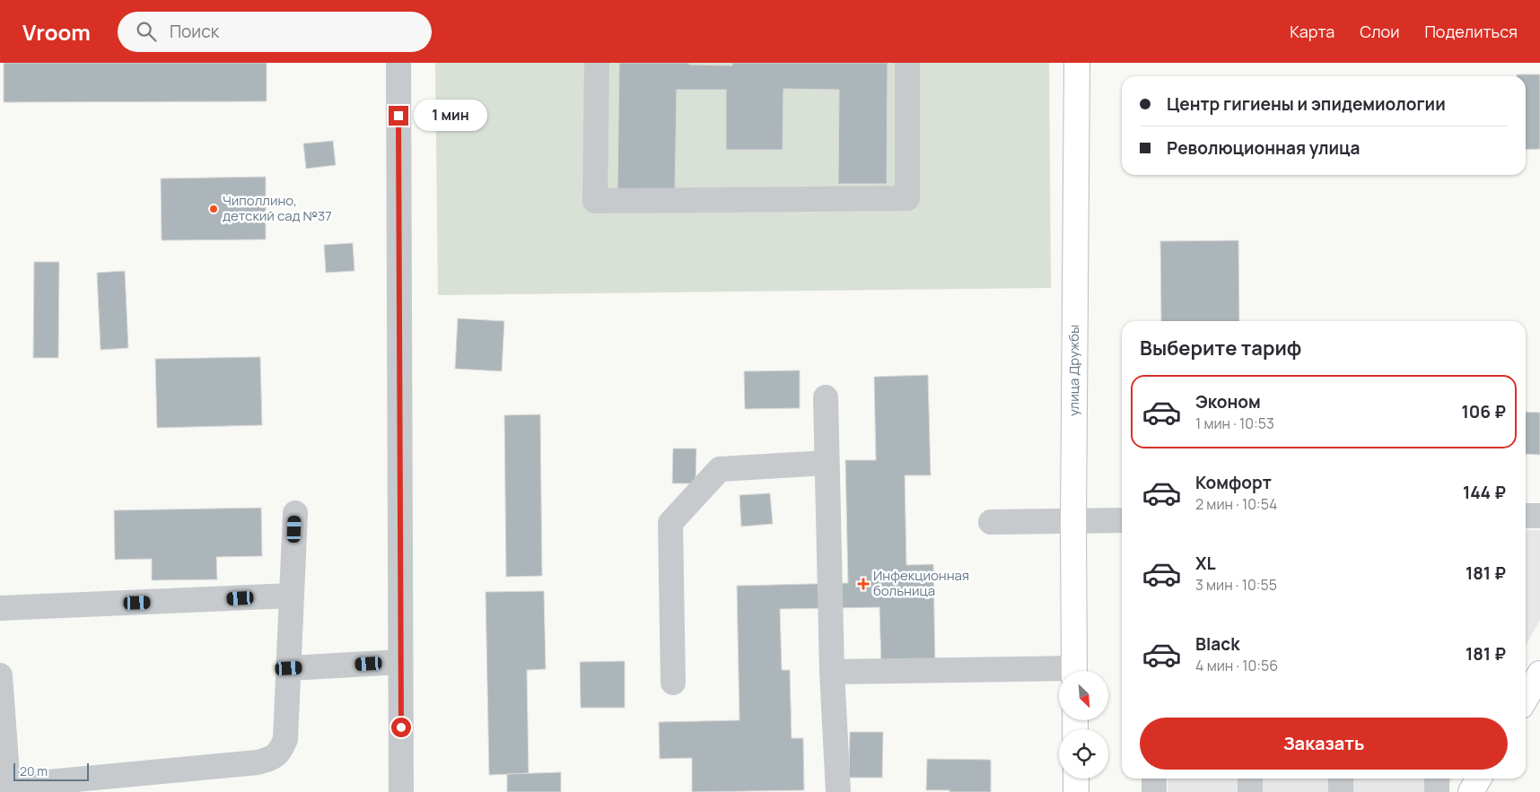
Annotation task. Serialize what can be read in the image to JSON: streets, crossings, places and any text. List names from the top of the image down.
{
  "streets": {
    "main road": ["улица Дружбы"]
  },
  "places": {
    "other": ["Чиполлино, детский сад №37"],
    "health": ["Инфекционная больница"]
  },
  "scale_bar": "20 m",
  "north": "bottom right",
  "page": {
    "header": "Vroom",
    "search": "Поиск",
    "nav": ["Карта", "Слои", "Поделиться"],
    "banner": ["Центр гигиены и эпидемиологии", "Революционная улица"],
    "bubble": "1 мин",
    "heading": "Выберите тариф",
    "list": [
      {
        "name": "Эконом",
        "note": "1 мин · 10:53",
        "value": "106 ₽"
      },
      {
        "name": "Комфорт",
        "note": "2 мин · 10:54",
        "value": "144 ₽"
      },
      {
        "name": "XL",
        "note": "3 мин · 10:55",
        "value": "181 ₽"
      },
      {
        "name": "Black",
        "note": "4 мин · 10:56",
        "value": "181 ₽"
      }
    ],
    "buttons": "Заказать",
    "scale": "20 m"
  }
}
